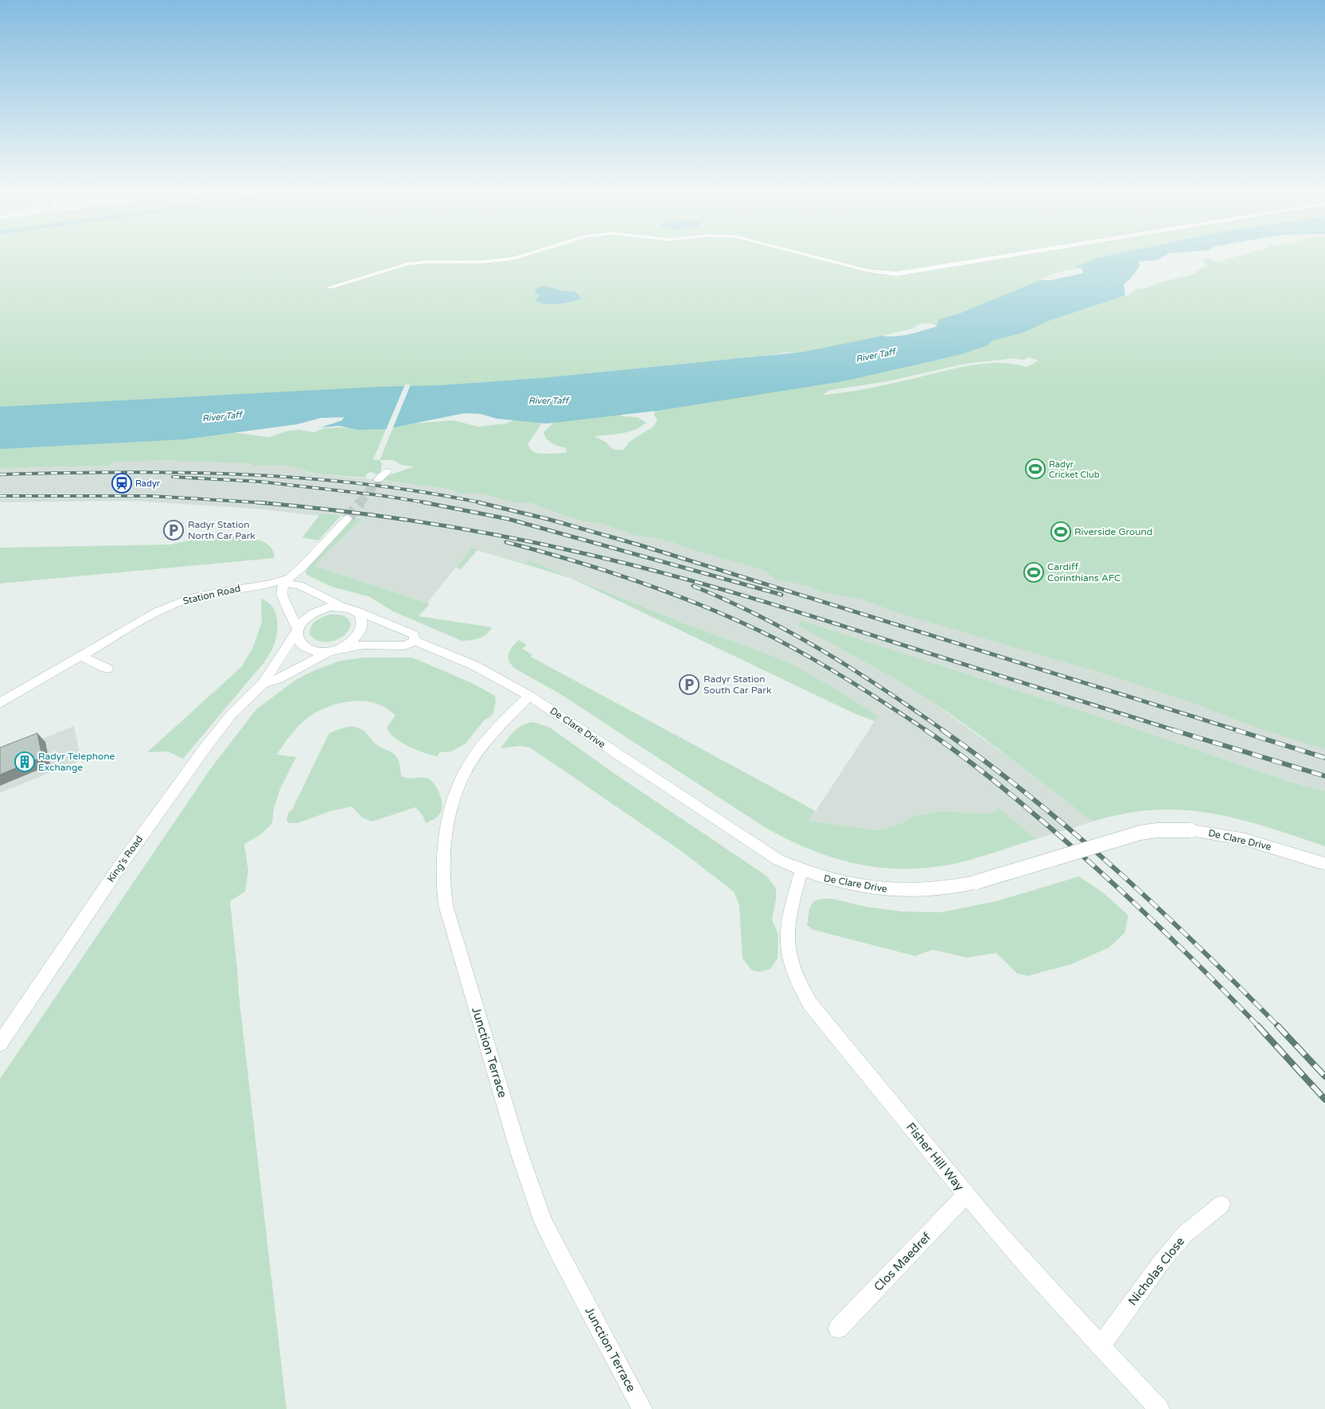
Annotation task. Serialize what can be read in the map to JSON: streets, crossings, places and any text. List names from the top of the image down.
{
  "streets": {
    "street": [
      "Station Road",
      "De Clare Drive",
      "King's Road",
      "Junction Terrace",
      "Fisher Hill Way",
      "Clos Maedref",
      "Nicholas Close"
    ]
  },
  "crossings": [
    ["Station Road", "De Clare Drive"],
    ["Station Road", "King's Road"],
    ["De Clare Drive", "King's Road"],
    ["De Clare Drive", "Junction Terrace"],
    ["De Clare Drive", "Fisher Hill Way"],
    ["Fisher Hill Way", "Clos Maedref"],
    ["Fisher Hill Way", "Nicholas Close"]
  ],
  "water": ["River Taff"],
  "places": {
    "sports": ["Radyr Cricket Club", "Riverside Ground", "Cardiff Corinthians AFC"],
    "station": ["Radyr"],
    "parking": ["Radyr Station North Car Park", "Radyr Station South Car Park"],
    "building": ["Radyr Telephone Exchange"]
  }
}
